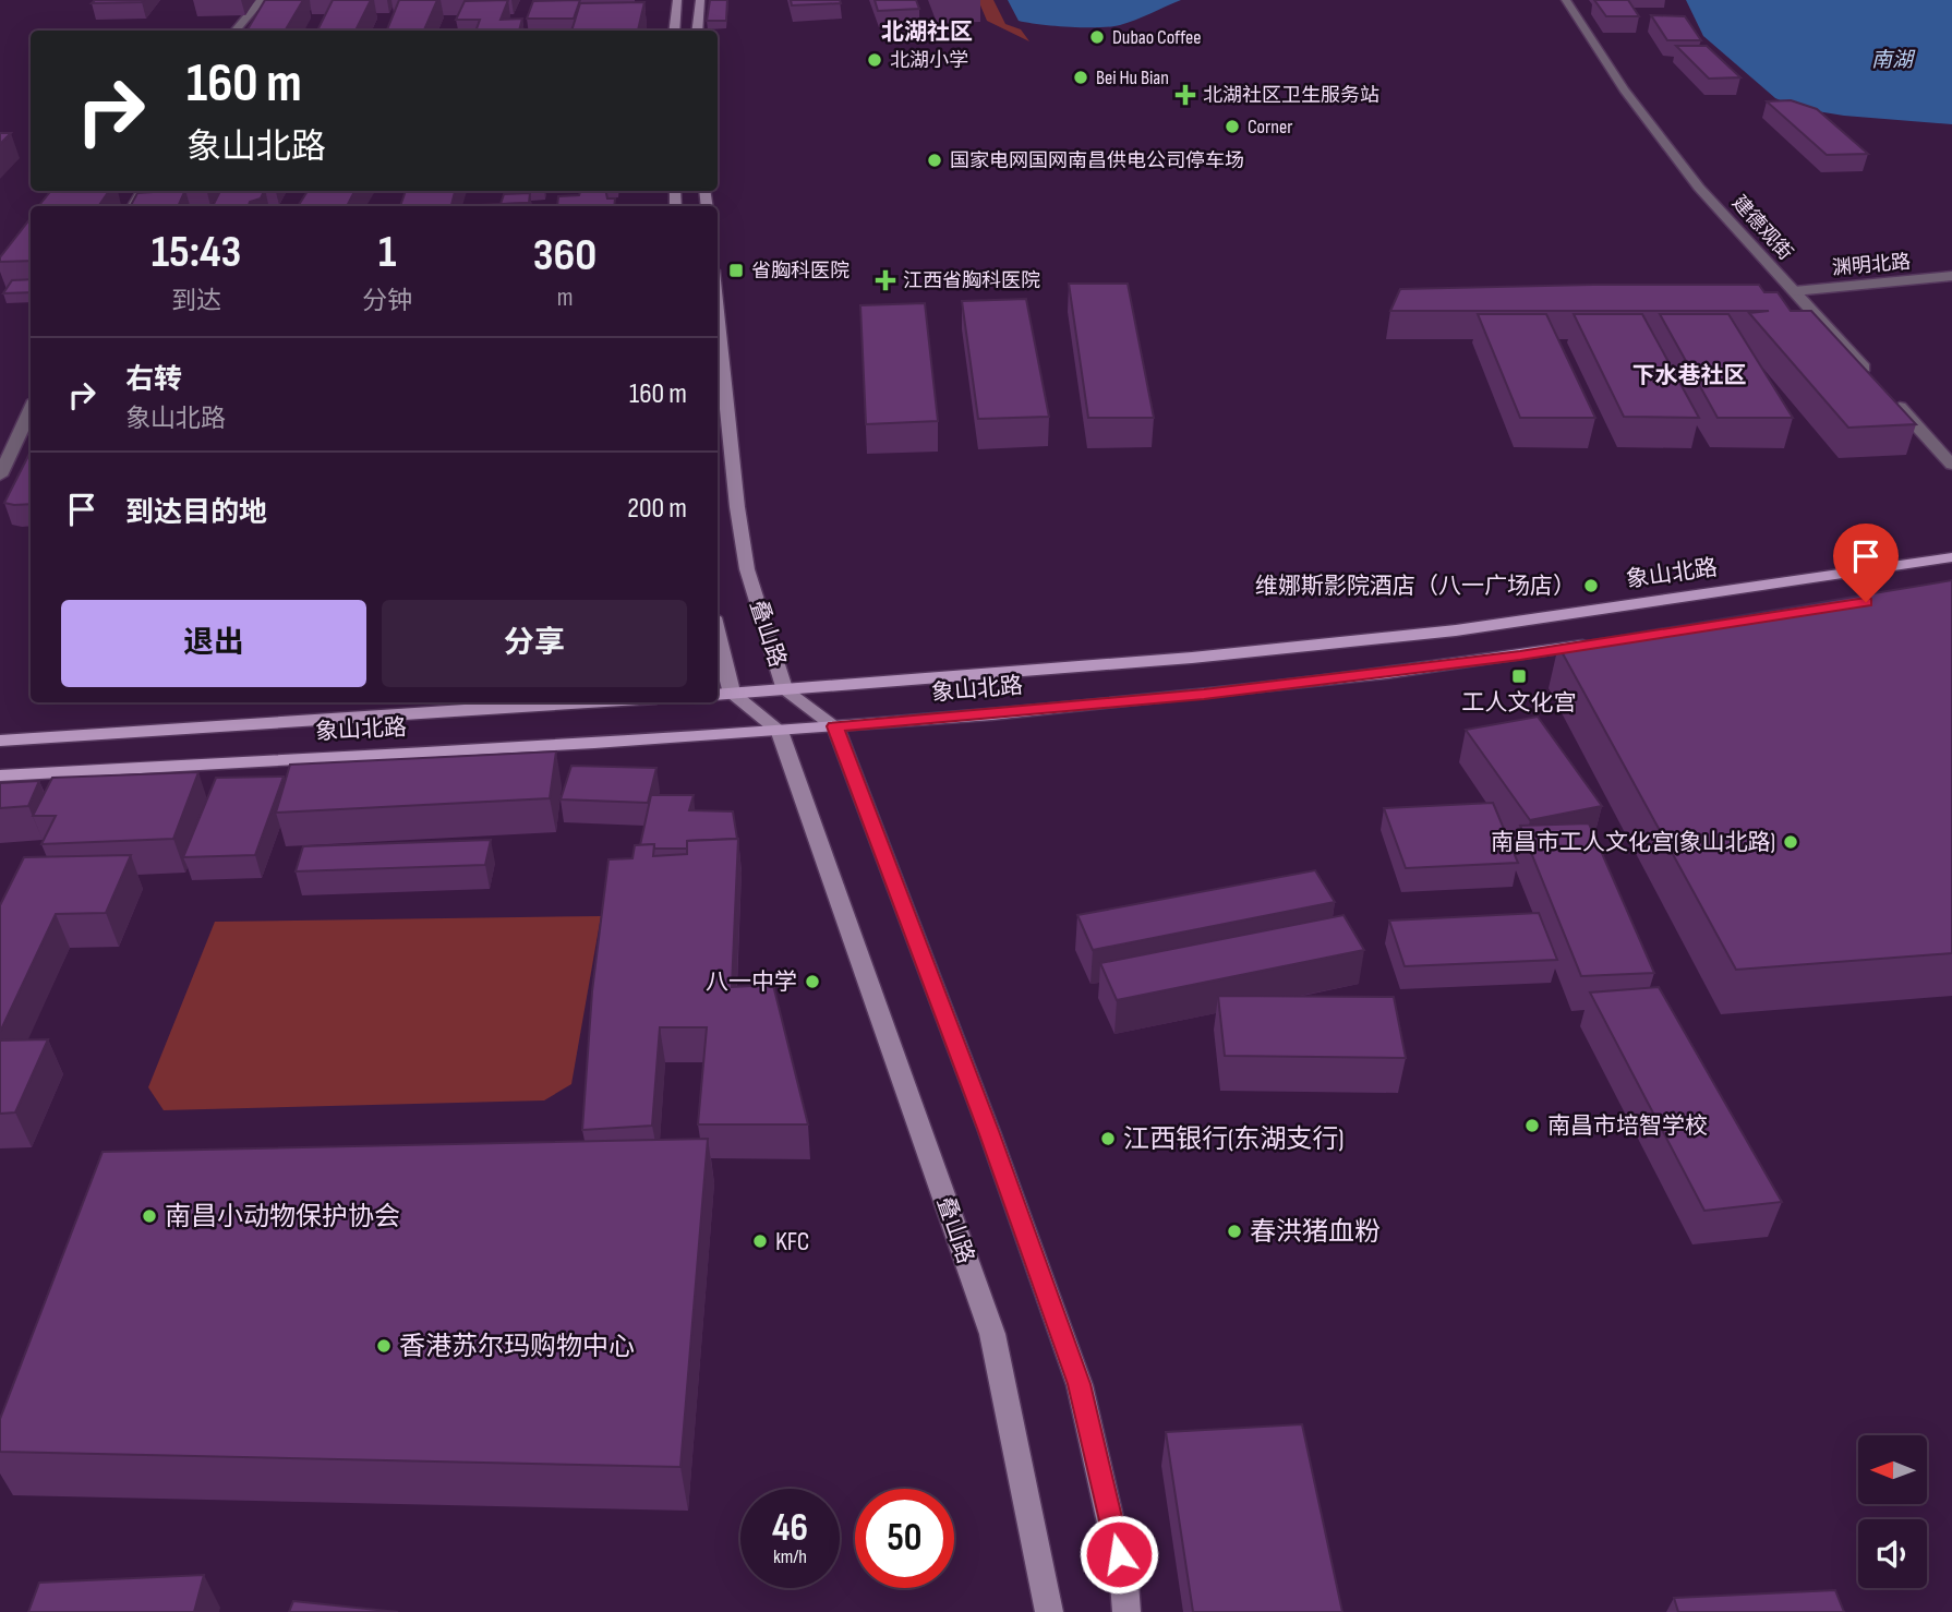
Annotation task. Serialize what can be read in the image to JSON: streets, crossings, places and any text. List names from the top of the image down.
{
  "streets": {
    "main road": ["象山北路", "叠山路"],
    "street": ["建德观街", "渊明北路"]
  },
  "crossings": [
    ["建德观街", "渊明北路"],
    ["象山北路", "叠山路"]
  ],
  "districts": ["北湖社区", "下水巷社区"],
  "water": ["南湖"],
  "places": {
    "other": [
      "Dubao Coffee",
      "北湖小学",
      "Bei Hu Bian",
      "Corner",
      "国家电网国网南昌供电公司停车场",
      "维娜斯影院酒店（八一广场店）",
      "南昌市工人文化宫(象山北路)",
      "八一中学",
      "南昌市培智学校",
      "江西银行(东湖支行)",
      "南昌小动物保护协会",
      "春洪猪血粉",
      "KFC",
      "香港苏尔玛购物中心"
    ],
    "health": ["北湖社区卫生服务站", "江西省胸科医院"],
    "transit": ["省胸科医院", "工人文化宫"]
  },
  "north": "left",
  "page": {
    "turn": ["160 m", "象山北路"],
    "eta": [
      "15:43",
      "到达",
      "1",
      "分钟",
      "360",
      "m"
    ],
    "list": [
      {
        "name": "右转",
        "note": "象山北路",
        "value": "160 m"
      },
      {
        "name": "到达目的地",
        "value": "200 m"
      }
    ],
    "buttons": ["退出", "分享"],
    "speed": "46 km/h",
    "limit": "50"
  }
}
